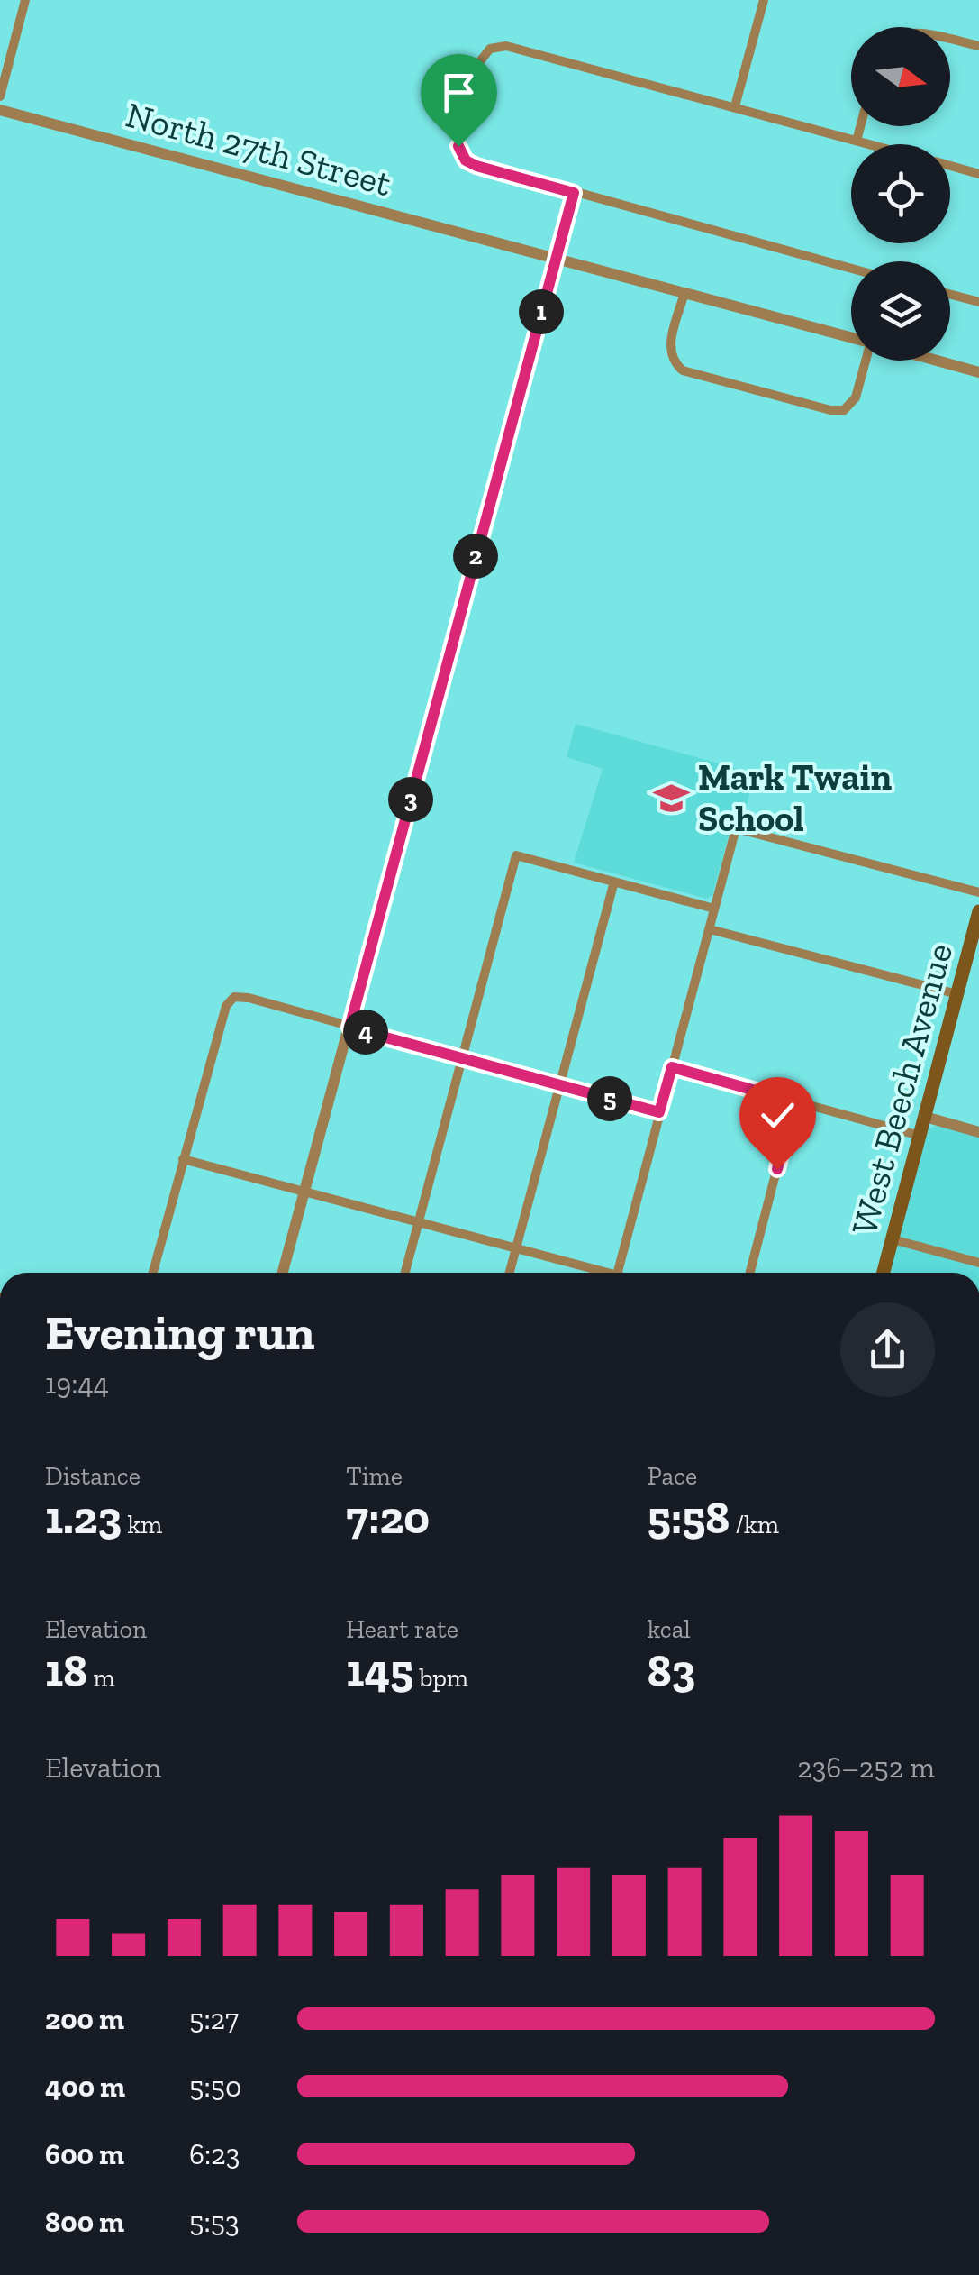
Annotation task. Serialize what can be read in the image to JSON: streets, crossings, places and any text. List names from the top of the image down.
{
  "streets": {
    "main road": ["West Beech Avenue"],
    "street": ["North 27th Street"]
  },
  "places": {
    "school or university": ["Mark Twain School"]
  },
  "north": "right",
  "page": {
    "pins": [
      "1",
      "2",
      "3",
      "4",
      "5"
    ],
    "heading": ["Evening run", "19:44"],
    "stats": [
      ["Distance", "1.23 km"],
      ["Time", "7:20"],
      ["Pace", "5:58 /km"],
      ["Elevation", "18 m"],
      ["Heart rate", "145 bpm"],
      ["kcal", "83"]
    ],
    "chart": ["Elevation", "236–252 m"],
    "list": [
      {
        "name": "200 m",
        "note": "5:27"
      },
      {
        "name": "400 m",
        "note": "5:50"
      },
      {
        "name": "600 m",
        "note": "6:23"
      },
      {
        "name": "800 m",
        "note": "5:53"
      }
    ]
  }
}
